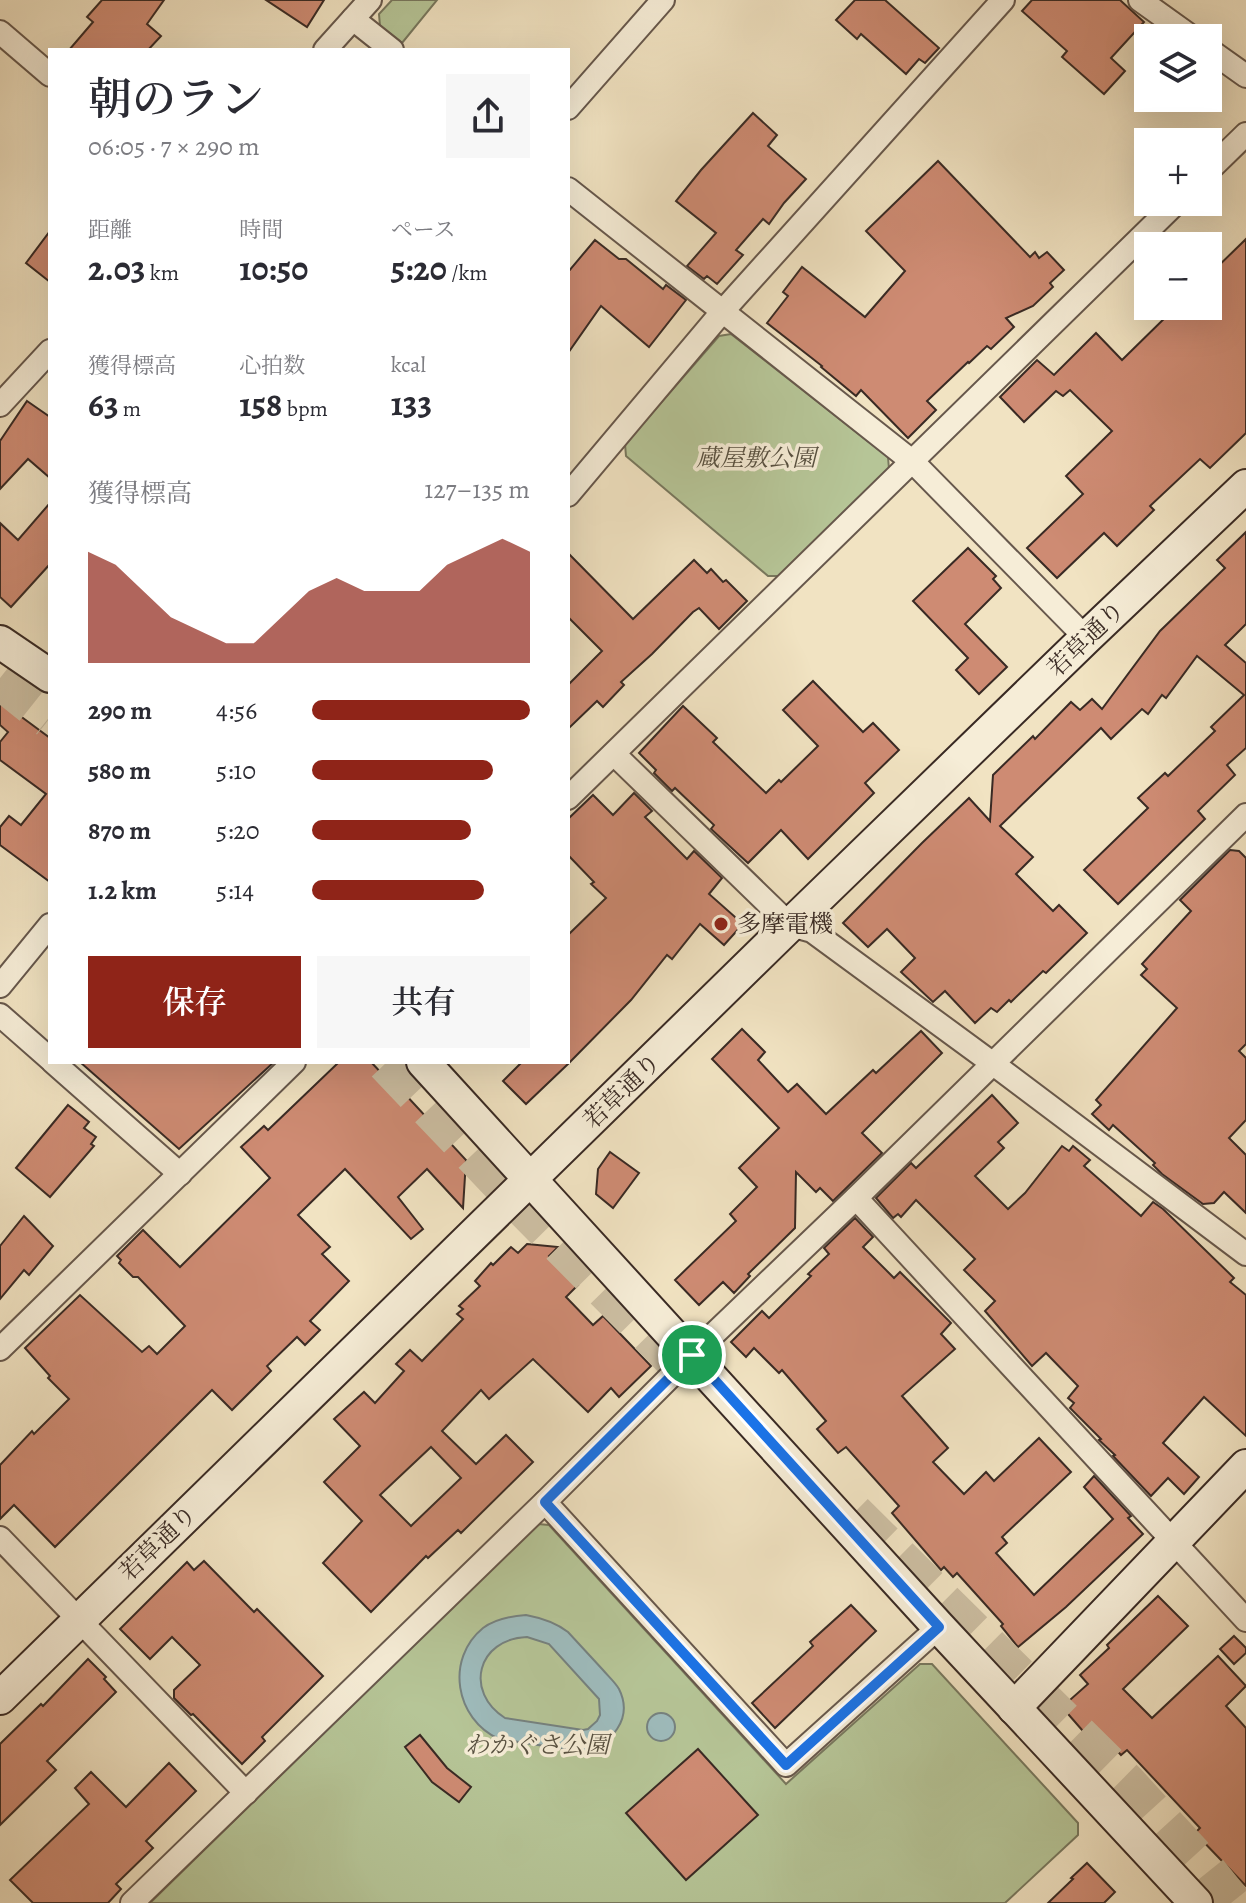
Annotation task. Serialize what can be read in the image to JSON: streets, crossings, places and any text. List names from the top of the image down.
{
  "streets": {
    "street": ["若草通り"]
  },
  "parks": ["蔵屋敷公園", "わかぐさ公園"],
  "places": ["多摩電機"],
  "page": {
    "map_buttons": ["+", "−"],
    "heading": ["朝のラン", "06:05 · 7 × 290 m"],
    "stats": [
      ["距離", "2.03 km"],
      ["時間", "10:50"],
      ["ペース", "5:20 /km"],
      ["獲得標高", "63 m"],
      ["心拍数", "158 bpm"],
      ["kcal", "133"]
    ],
    "chart": ["獲得標高", "127–135 m"],
    "list": [
      {
        "name": "290 m",
        "note": "4:56"
      },
      {
        "name": "580 m",
        "note": "5:10"
      },
      {
        "name": "870 m",
        "note": "5:20"
      },
      {
        "name": "1.2 km",
        "note": "5:14"
      }
    ],
    "buttons": ["保存", "共有"]
  }
}
